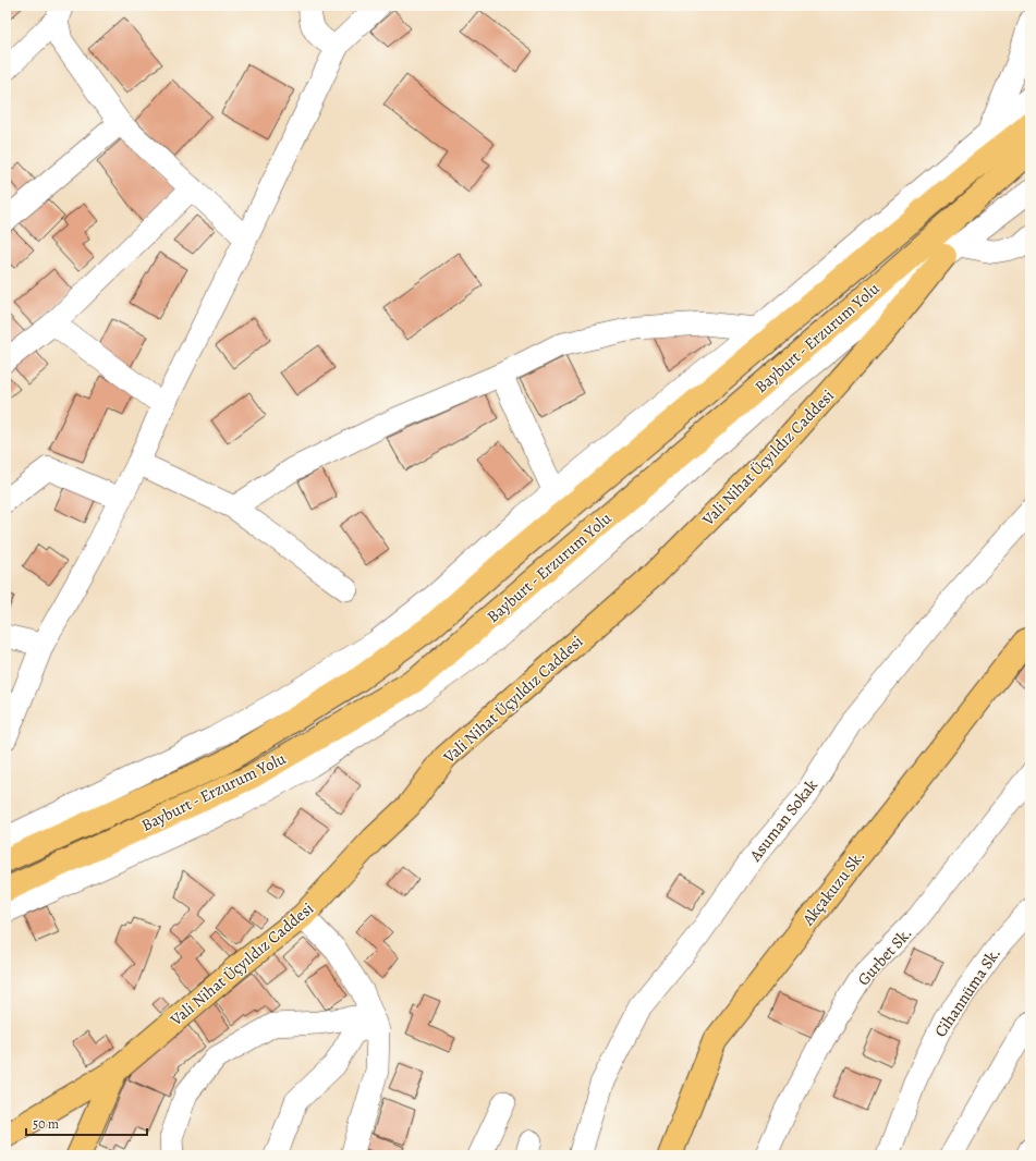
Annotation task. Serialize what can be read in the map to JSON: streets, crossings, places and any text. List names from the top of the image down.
{
  "streets": {
    "main road": ["Bayburt - Erzurum Yolu", "Vali Nihat Üçyıldız Caddesi", "Akçakuzu Sk."],
    "street": ["Asuman Sokak", "Gurbet Sk.", "Cihannüma Sk."]
  },
  "scale_bar": "50 m"
}
